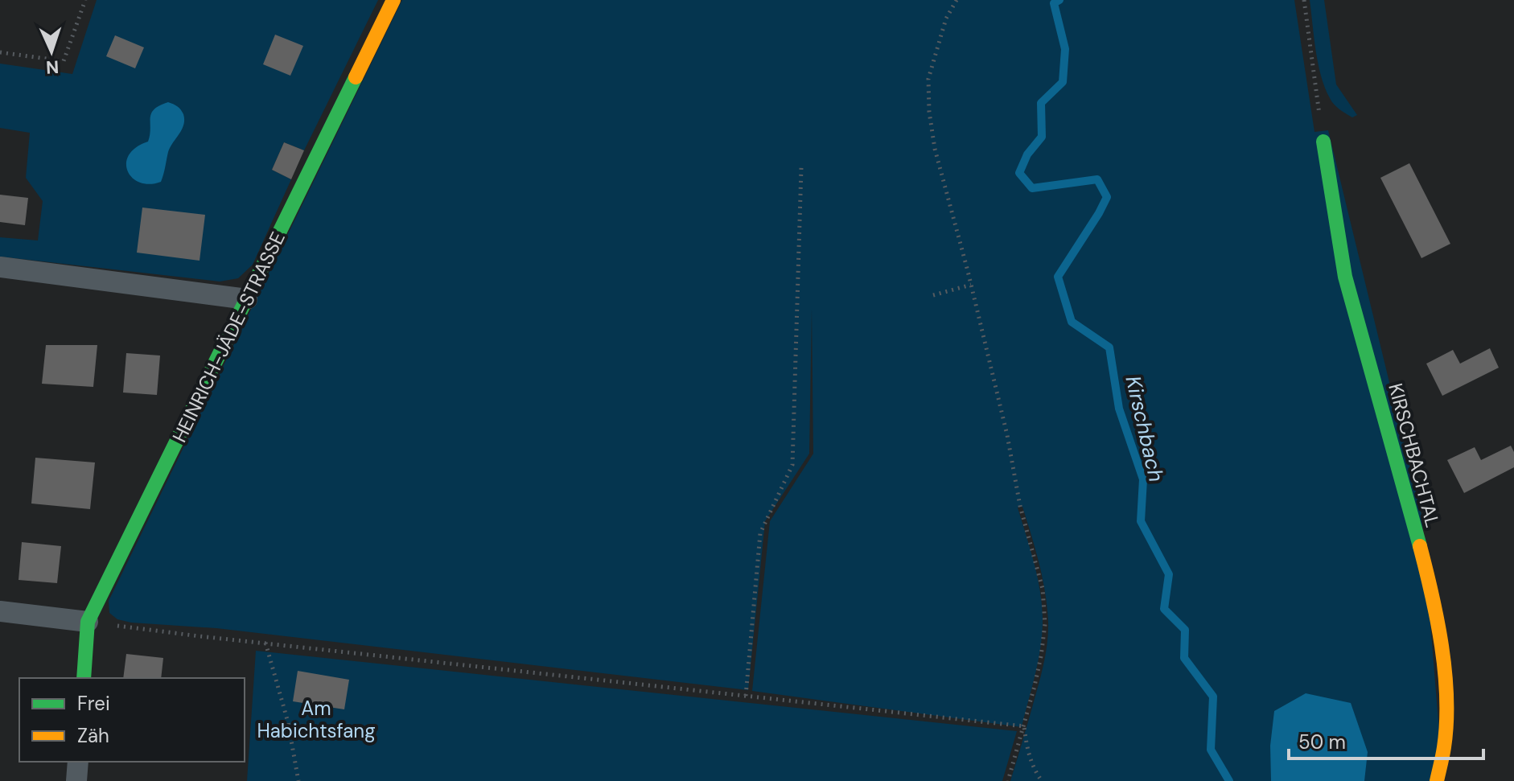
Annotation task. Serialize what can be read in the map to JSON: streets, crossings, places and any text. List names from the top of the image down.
{
  "streets": {
    "street": ["HEINRICH-JÄDE-STRASSE", "KIRSCHBACHTAL"]
  },
  "water": ["Kirschbach"],
  "parks": ["Am Habichtsfang"],
  "legend": ["Frei", "Zäh"],
  "scale_bar": "50 m",
  "north": "bottom"
}
